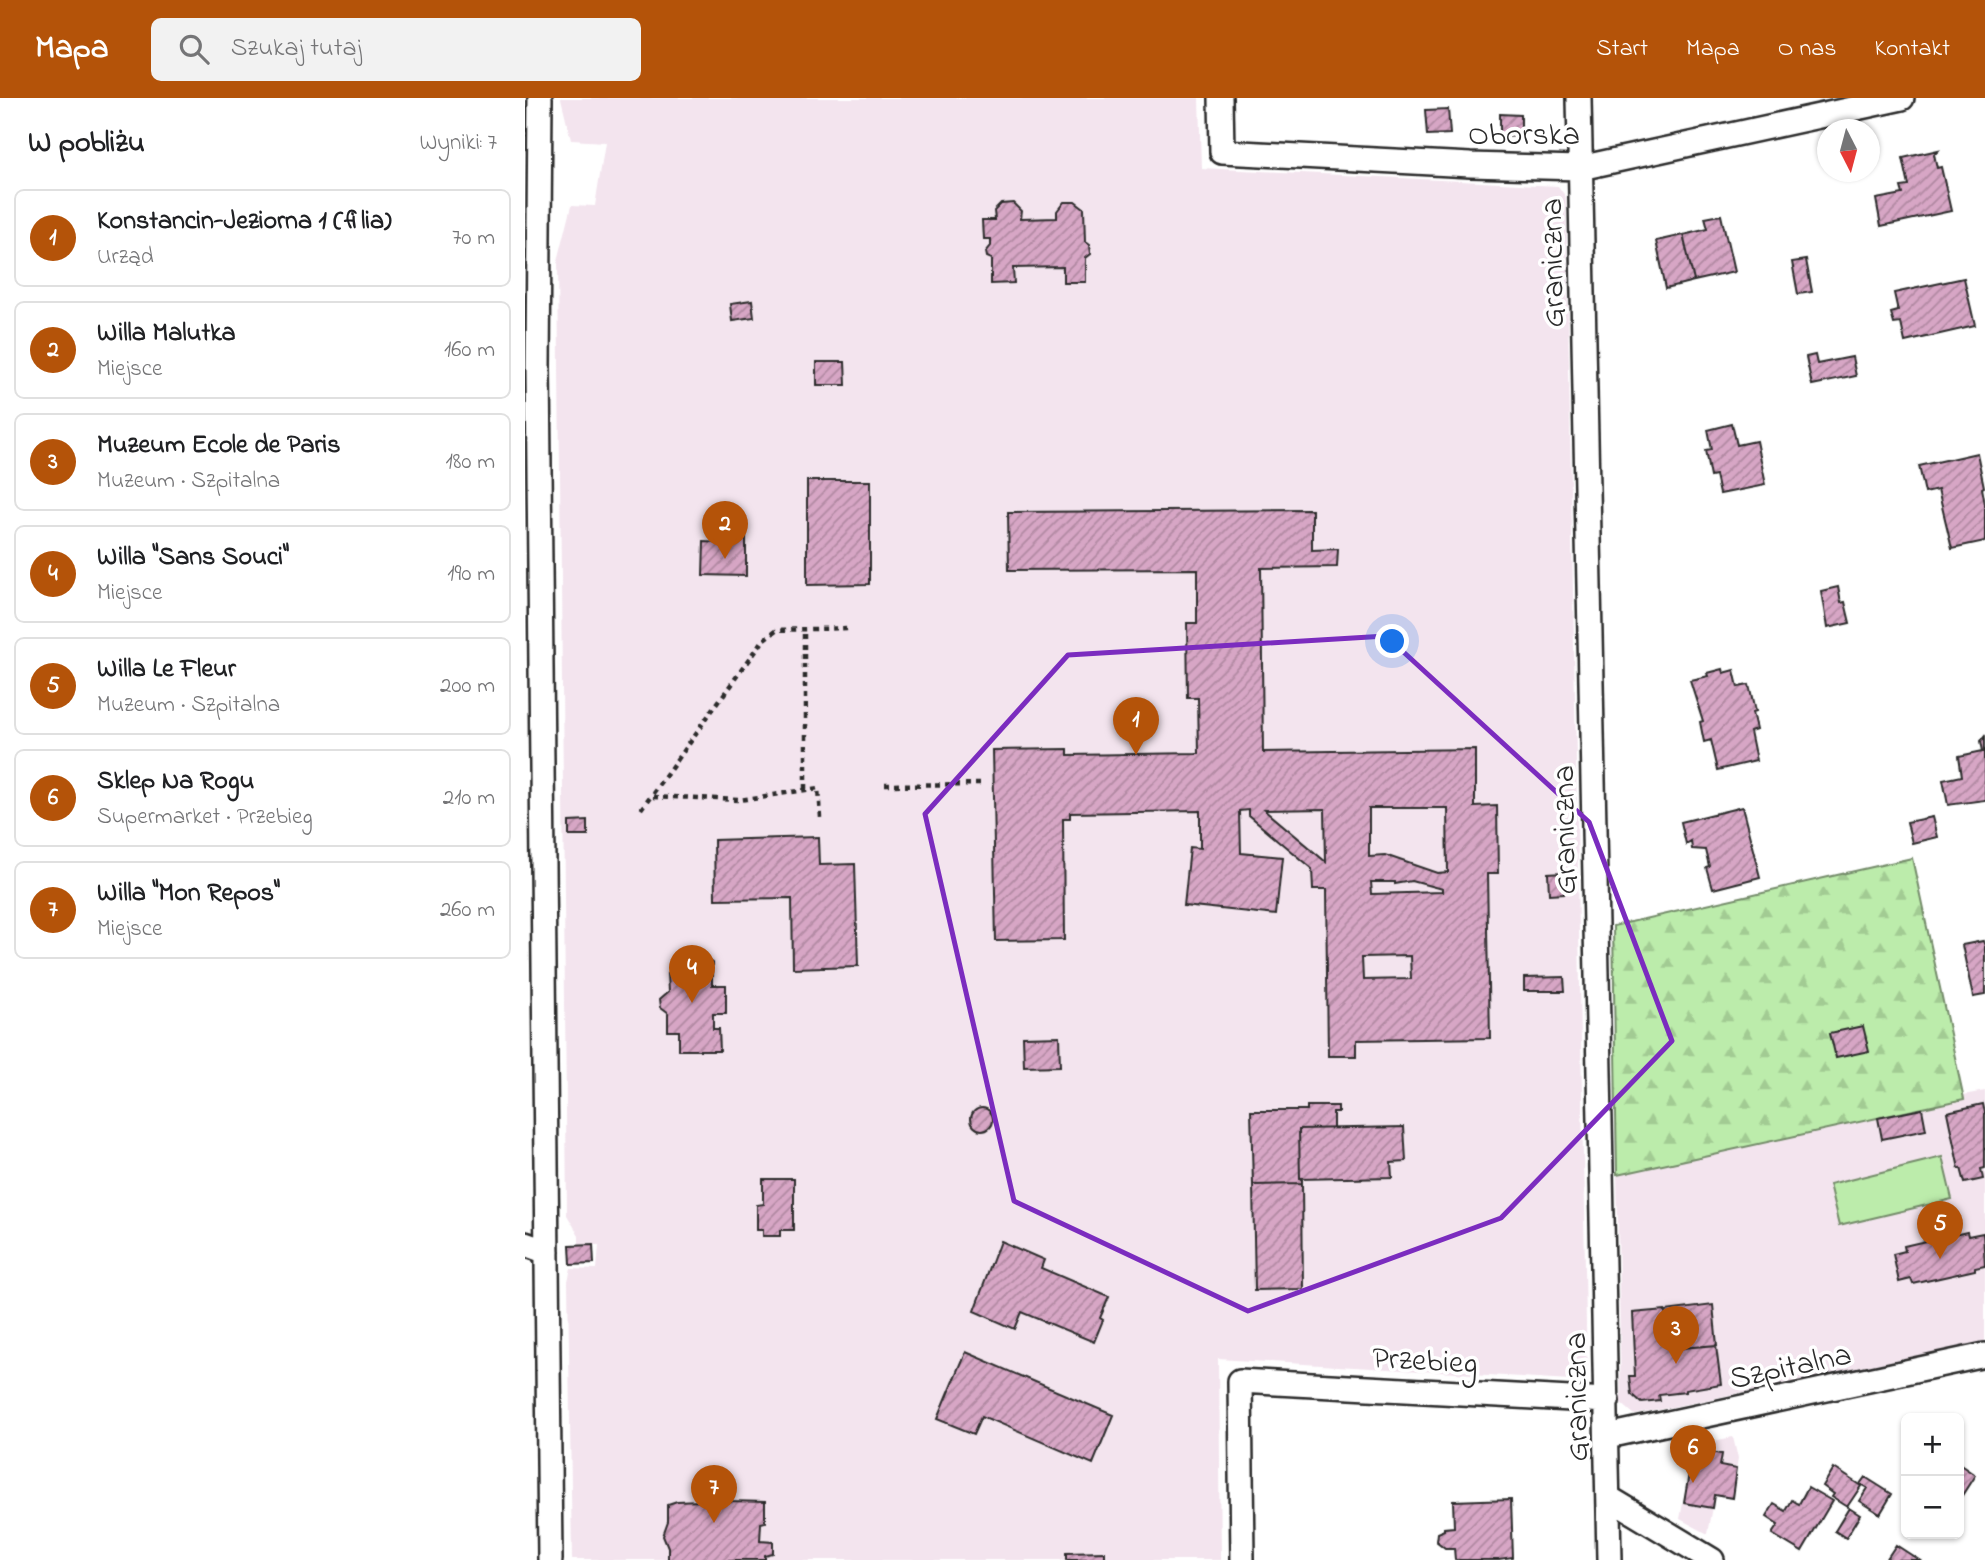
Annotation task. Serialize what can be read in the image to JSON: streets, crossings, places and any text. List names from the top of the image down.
{
  "streets": {
    "street": [
      "Oborska",
      "Graniczna",
      "Przebieg",
      "Szpitalna"
    ]
  },
  "crossings": [
    ["Oborska", "Graniczna"],
    ["Graniczna", "Przebieg"],
    ["Graniczna", "Szpitalna"]
  ],
  "north": "bottom",
  "page": {
    "header": "Mapa",
    "search": "Szukaj tutaj",
    "nav": [
      "Start",
      "Mapa",
      "O nas",
      "Kontakt"
    ],
    "heading": ["W pobliżu", "Wyniki: 7"],
    "list": [
      {
        "mark": "1",
        "name": "Konstancin-Jeziorna 1 (filia)",
        "note": "Urząd",
        "value": "70 m"
      },
      {
        "mark": "2",
        "name": "Willa Malutka",
        "note": "Miejsce",
        "value": "160 m"
      },
      {
        "mark": "3",
        "name": "Muzeum Ecole de Paris",
        "note": "Muzeum · Szpitalna",
        "value": "180 m"
      },
      {
        "mark": "4",
        "name": "Willa \"Sans Souci\"",
        "note": "Miejsce",
        "value": "190 m"
      },
      {
        "mark": "5",
        "name": "Willa Le Fleur",
        "note": "Muzeum · Szpitalna",
        "value": "200 m"
      },
      {
        "mark": "6",
        "name": "Sklep Na Rogu",
        "note": "Supermarket · Przebieg",
        "value": "210 m"
      },
      {
        "mark": "7",
        "name": "Willa \"Mon Repos\"",
        "note": "Miejsce",
        "value": "260 m"
      }
    ],
    "pins": [
      "2",
      "1",
      "4",
      "5",
      "3",
      "6",
      "7"
    ],
    "map_buttons": ["+", "−"]
  }
}
